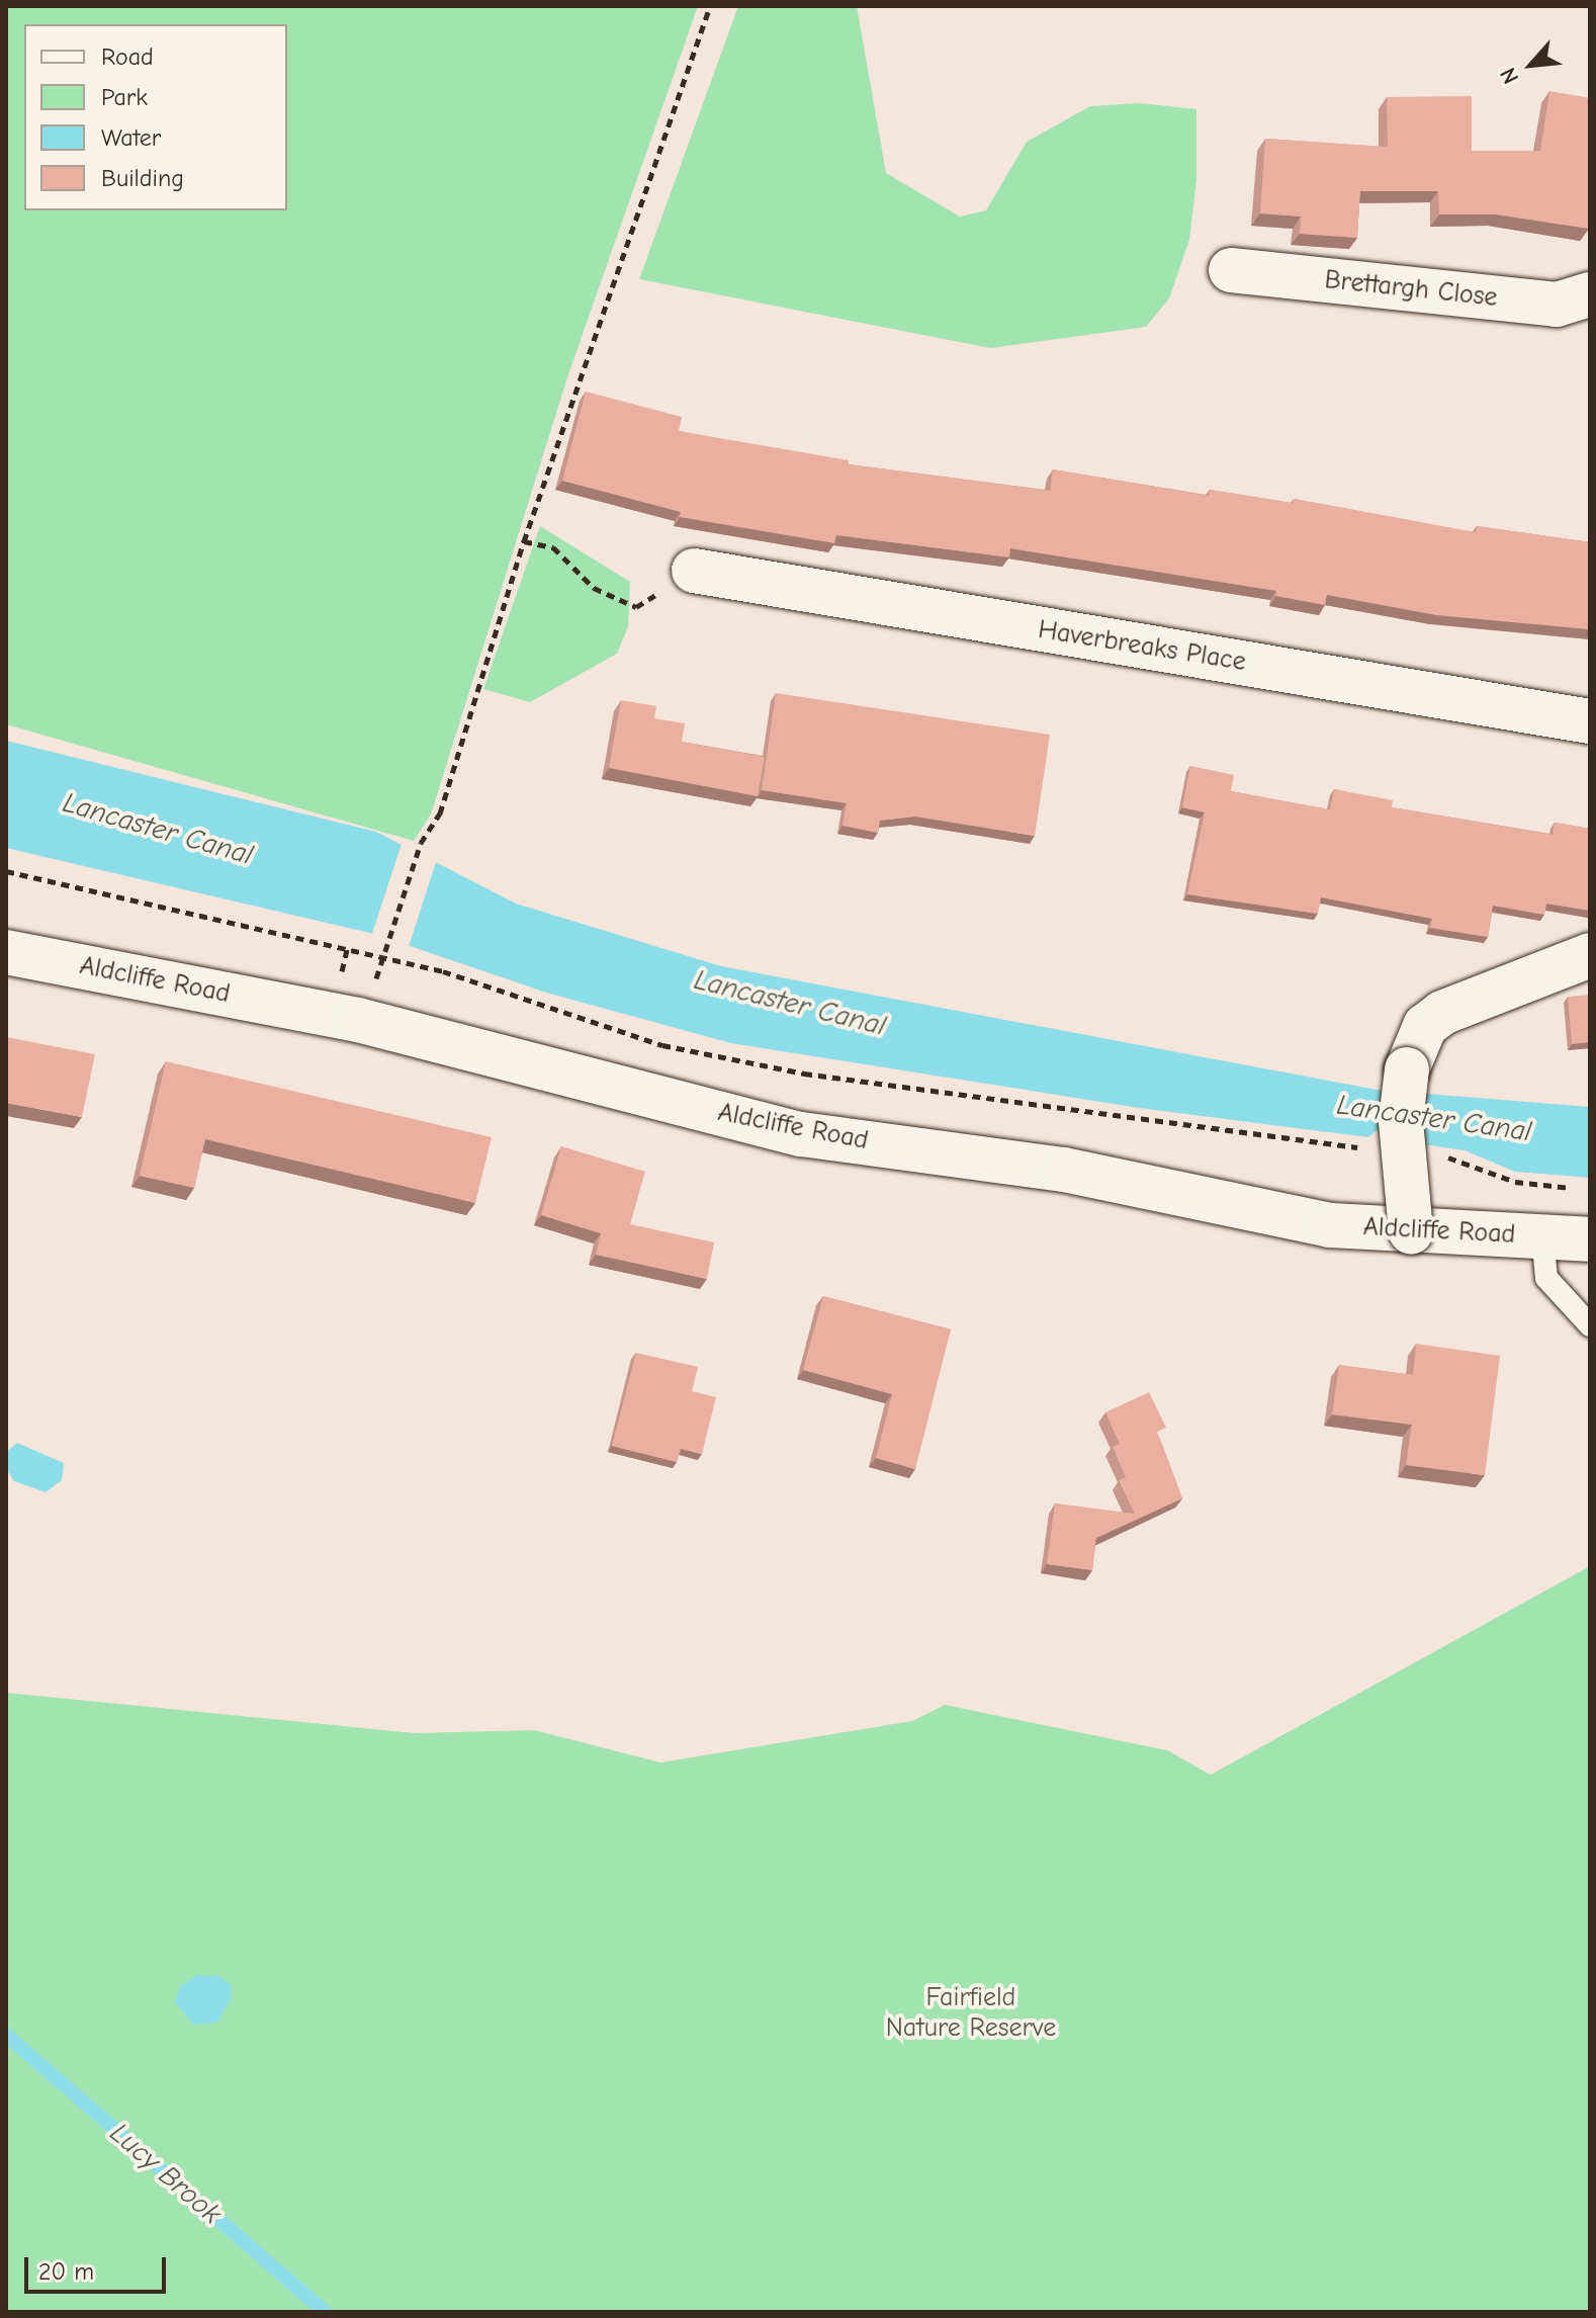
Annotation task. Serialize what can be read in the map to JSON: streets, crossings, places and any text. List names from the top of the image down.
{
  "streets": {
    "street": ["Brettargh Close", "Haverbreaks Place", "Aldcliffe Road"]
  },
  "water": ["Lancaster Canal", "Lucy Brook"],
  "parks": ["Fairfield Nature Reserve"],
  "legend": [
    "Road",
    "Park",
    "Water",
    "Building"
  ],
  "scale_bar": "20 m",
  "north": "bottom left"
}
